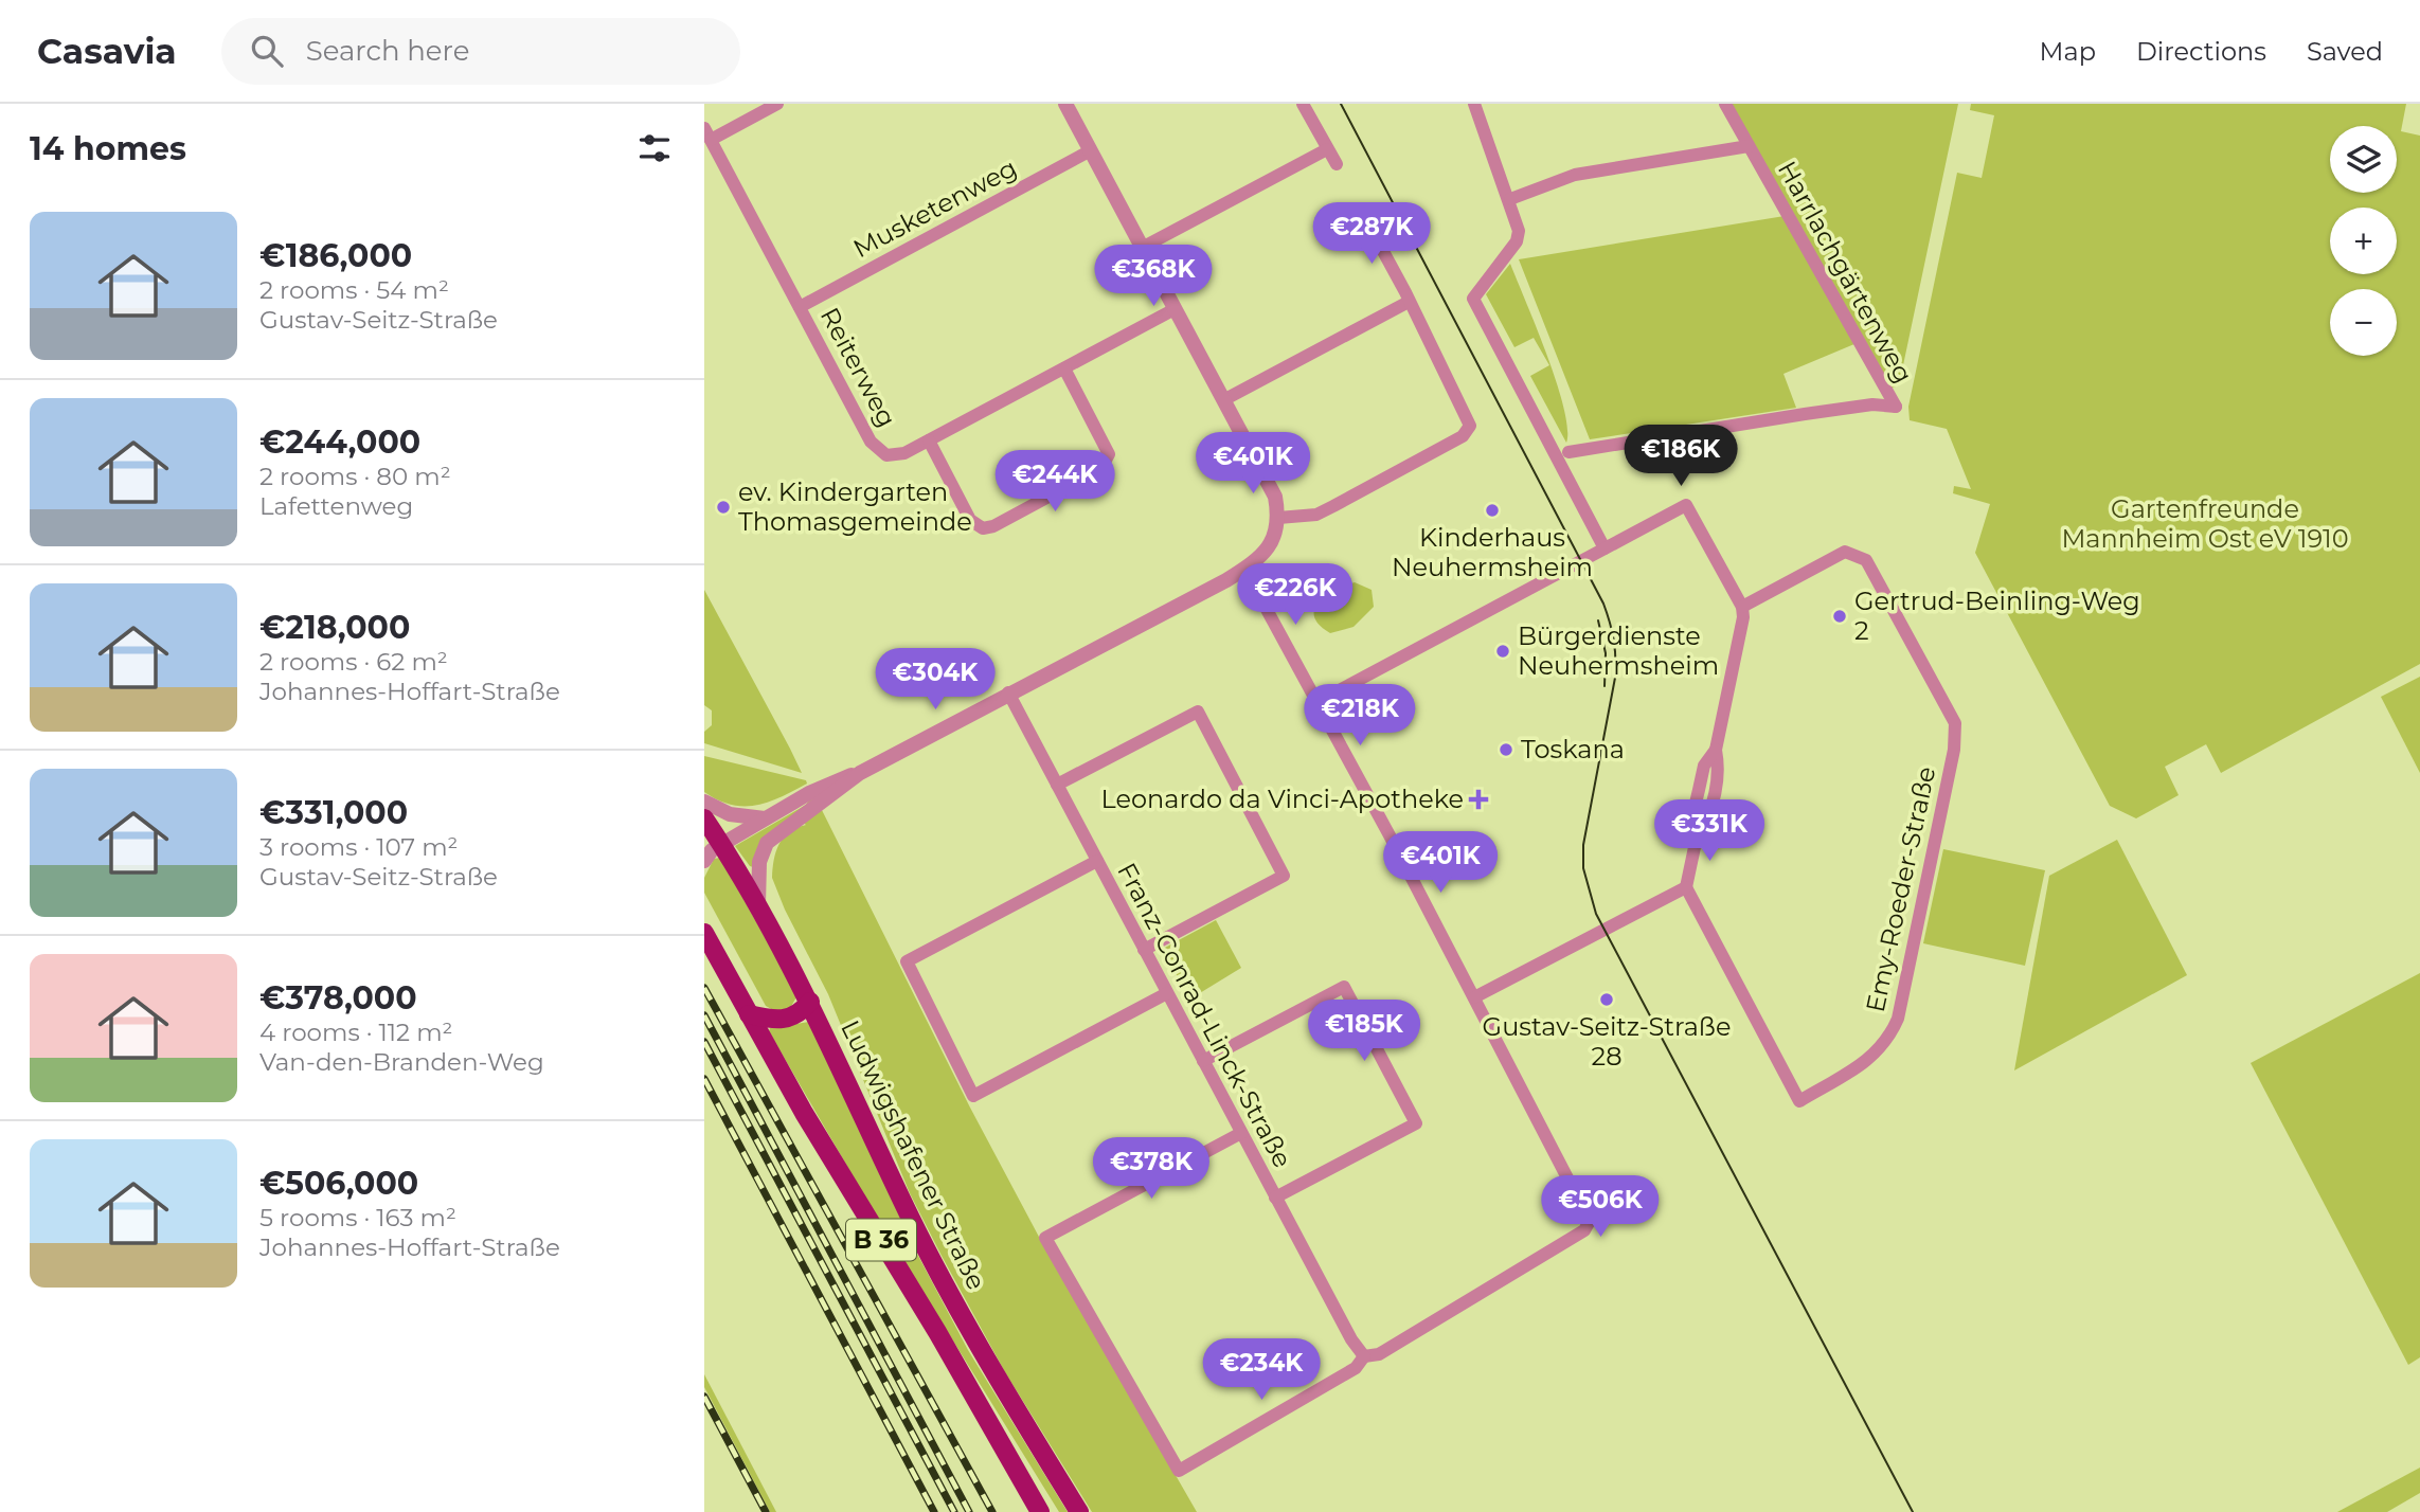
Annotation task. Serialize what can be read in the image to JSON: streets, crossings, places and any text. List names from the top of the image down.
{
  "streets": {
    "main road": ["Ludwigshafener Straße", "B 36"],
    "street": [
      "Musketenweg",
      "Harrlachgärtenweg",
      "Reiterweg",
      "Emy-Roeder-Straße",
      "Franz-Conrad-Linck-Straße"
    ]
  },
  "crossings": [
    ["Musketenweg", "Reiterweg"]
  ],
  "parks": ["Gartenfreunde Mannheim Ost eV 1910"],
  "places": {
    "other": [
      "ev. Kindergarten Thomasgemeinde",
      "Kinderhaus Neuhermsheim",
      "Gertrud-Beinling-Weg 2",
      "Bürgerdienste Neuhermsheim",
      "Toskana",
      "Gustav-Seitz-Straße 28"
    ],
    "health": ["Leonardo da Vinci-Apotheke"]
  },
  "page": {
    "header": "Casavia",
    "search": "Search here",
    "nav": ["Map", "Directions", "Saved"],
    "heading": "14 homes",
    "map_buttons": ["+", "−"],
    "list": [
      {
        "name": "€186,000",
        "note": "2 rooms · 54 m² · Gustav-Seitz-Straße"
      },
      {
        "name": "€244,000",
        "note": "2 rooms · 80 m² · Lafettenweg"
      },
      {
        "name": "€218,000",
        "note": "2 rooms · 62 m² · Johannes-Hoffart-Straße"
      },
      {
        "name": "€331,000",
        "note": "3 rooms · 107 m² · Gustav-Seitz-Straße"
      },
      {
        "name": "€378,000",
        "note": "4 rooms · 112 m² · Van-den-Branden-Weg"
      },
      {
        "name": "€506,000",
        "note": "5 rooms · 163 m² · Johannes-Hoffart-Straße"
      }
    ],
    "price": [
      "€287K",
      "€368K",
      "€186K",
      "€401K",
      "€244K",
      "€226K",
      "€304K",
      "€218K",
      "€331K",
      "€401K",
      "€185K",
      "€378K",
      "€506K",
      "€234K"
    ]
  }
}
